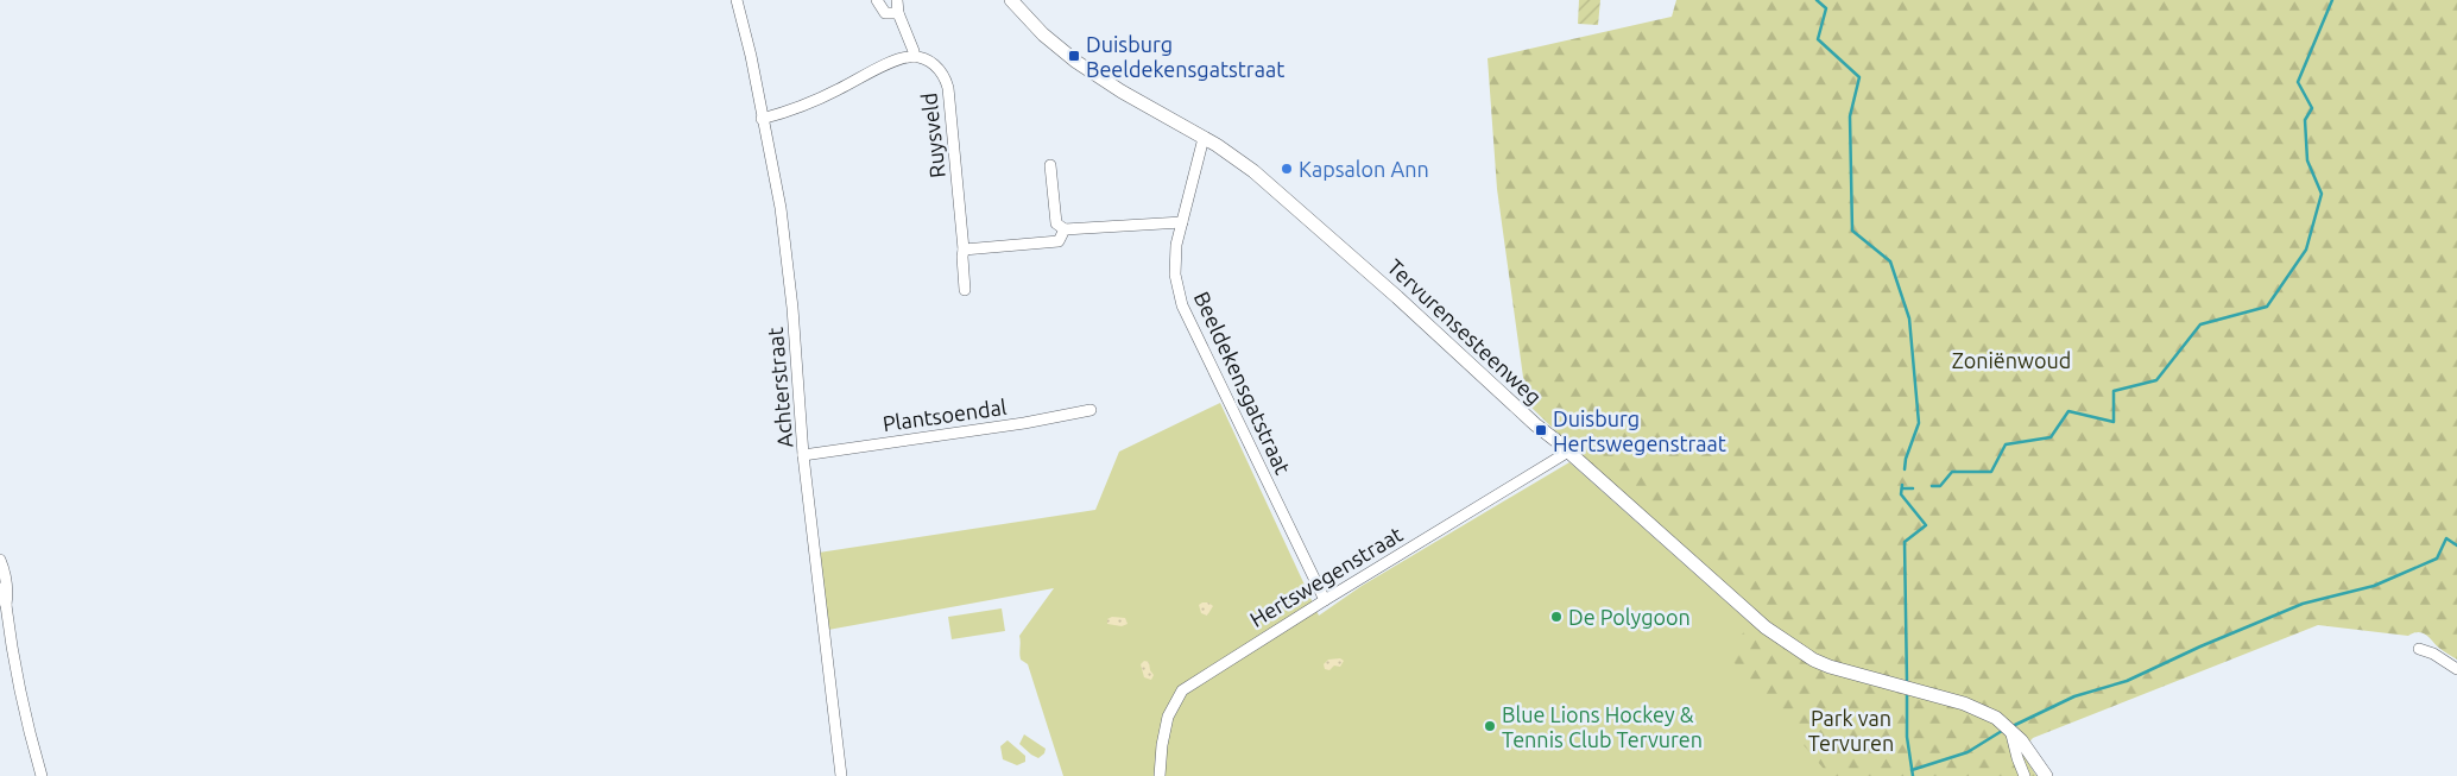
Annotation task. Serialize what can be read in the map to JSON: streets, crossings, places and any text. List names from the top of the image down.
{
  "streets": {
    "street": [
      "Ruysveld",
      "Tervurensesteenweg",
      "Beeldekensgatstraat",
      "Achterstraat",
      "Plantsoendal",
      "Hertswegenstraat"
    ]
  },
  "crossings": [
    ["Tervurensesteenweg", "Beeldekensgatstraat"],
    ["Tervurensesteenweg", "Hertswegenstraat"],
    ["Beeldekensgatstraat", "Hertswegenstraat"],
    ["Achterstraat", "Plantsoendal"]
  ],
  "parks": ["Zoniënwoud", "Park van Tervuren"],
  "places": {
    "transit": ["Duisburg Beeldekensgatstraat", "Duisburg Hertswegenstraat"],
    "other": ["Kapsalon Ann", "De Polygoon", "Blue Lions Hockey & Tennis Club Tervuren"]
  }
}
